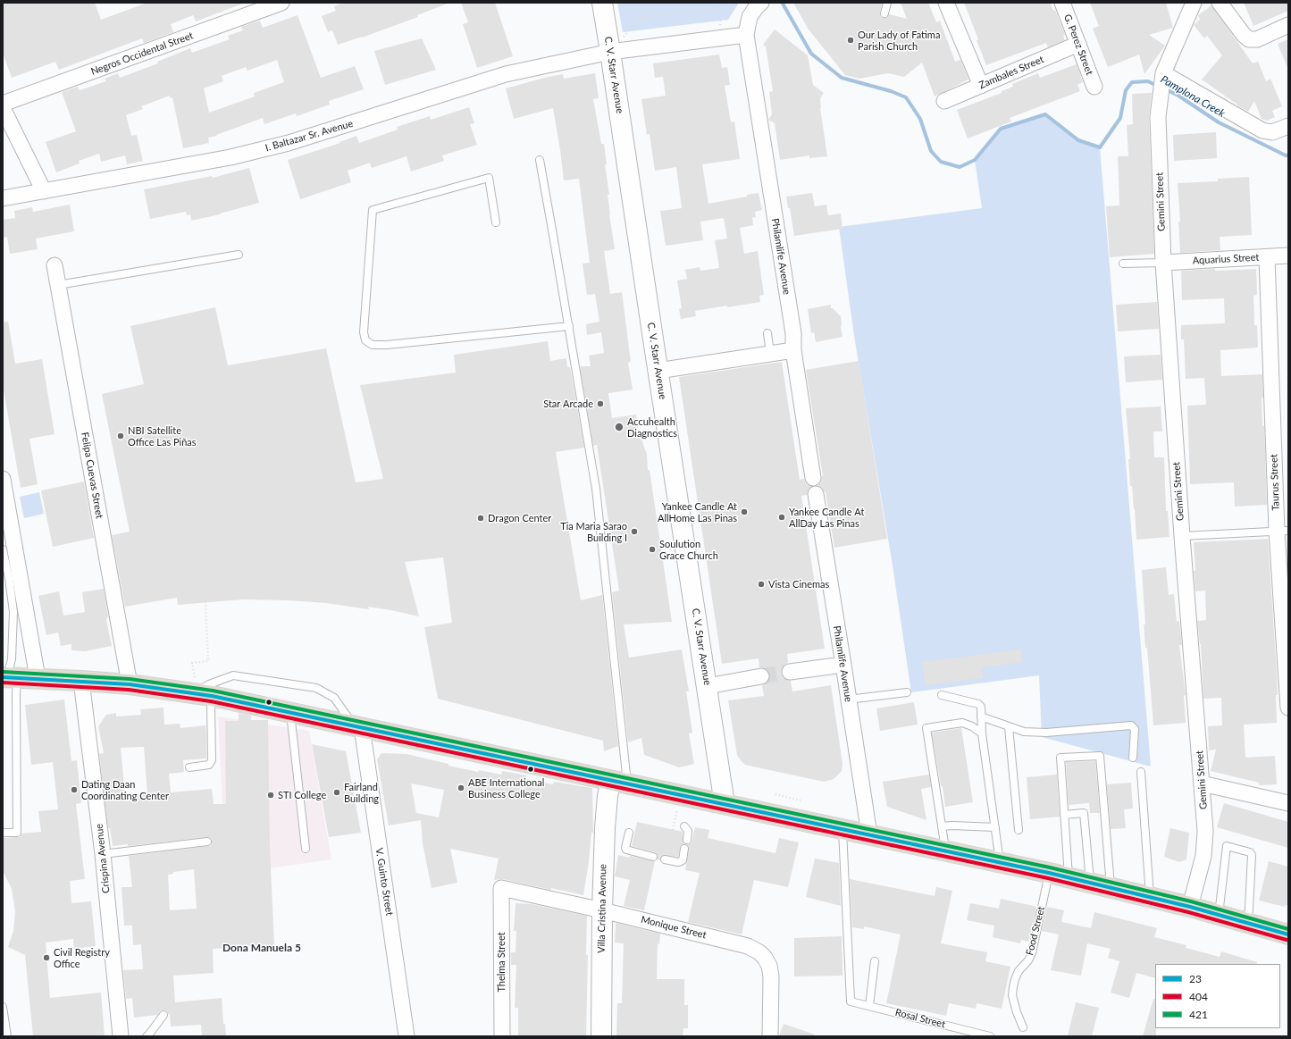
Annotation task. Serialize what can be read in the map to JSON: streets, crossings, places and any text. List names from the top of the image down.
{
  "streets": {
    "main road": ["C. V. Starr Avenue", "Villa Cristina Avenue"],
    "street": [
      "G. Perez Street",
      "Negros Occidental Street",
      "Zambales Street",
      "I. Baltazar Sr. Avenue",
      "Gemini Street",
      "Philamlife Avenue",
      "Aquarius Street",
      "Felipa Cuevas Street",
      "Taurus Street",
      "Crispina Avenue",
      "V. Guinto Street",
      "Monique Street",
      "Thelma Street"
    ],
    "lane": ["Food Street", "Rosal Street"]
  },
  "crossings": [
    ["G. Perez Street", "Zambales Street"],
    ["C. V. Starr Avenue", "I. Baltazar Sr. Avenue"],
    ["I. Baltazar Sr. Avenue", "Philamlife Avenue"],
    ["Gemini Street", "Aquarius Street"],
    ["Aquarius Street", "Taurus Street"],
    ["Villa Cristina Avenue", "Monique Street"],
    ["Monique Street", "Thelma Street"]
  ],
  "districts": ["Dona Manuela 5"],
  "water": ["Pamplona Creek"],
  "places": [
    "Our Lady of Fatima Parish Church",
    "Star Arcade",
    "Accuhealth Diagnostics",
    "NBI Satellite Office Las Piñas",
    "Yankee Candle At AllHome Las Pinas",
    "Yankee Candle At AllDay Las Pinas",
    "Dragon Center",
    "Tia Maria Sarao Building I",
    "Soulution Grace Church",
    "Vista Cinemas",
    "ABE International Business College",
    "Dating Daan Coordinating Center",
    "Fairland Building",
    "STI College",
    "Civil Registry Office"
  ],
  "lines": ["transit line 421", "transit line 23", "transit line 404"],
  "legend": ["23", "404", "421"]
}
